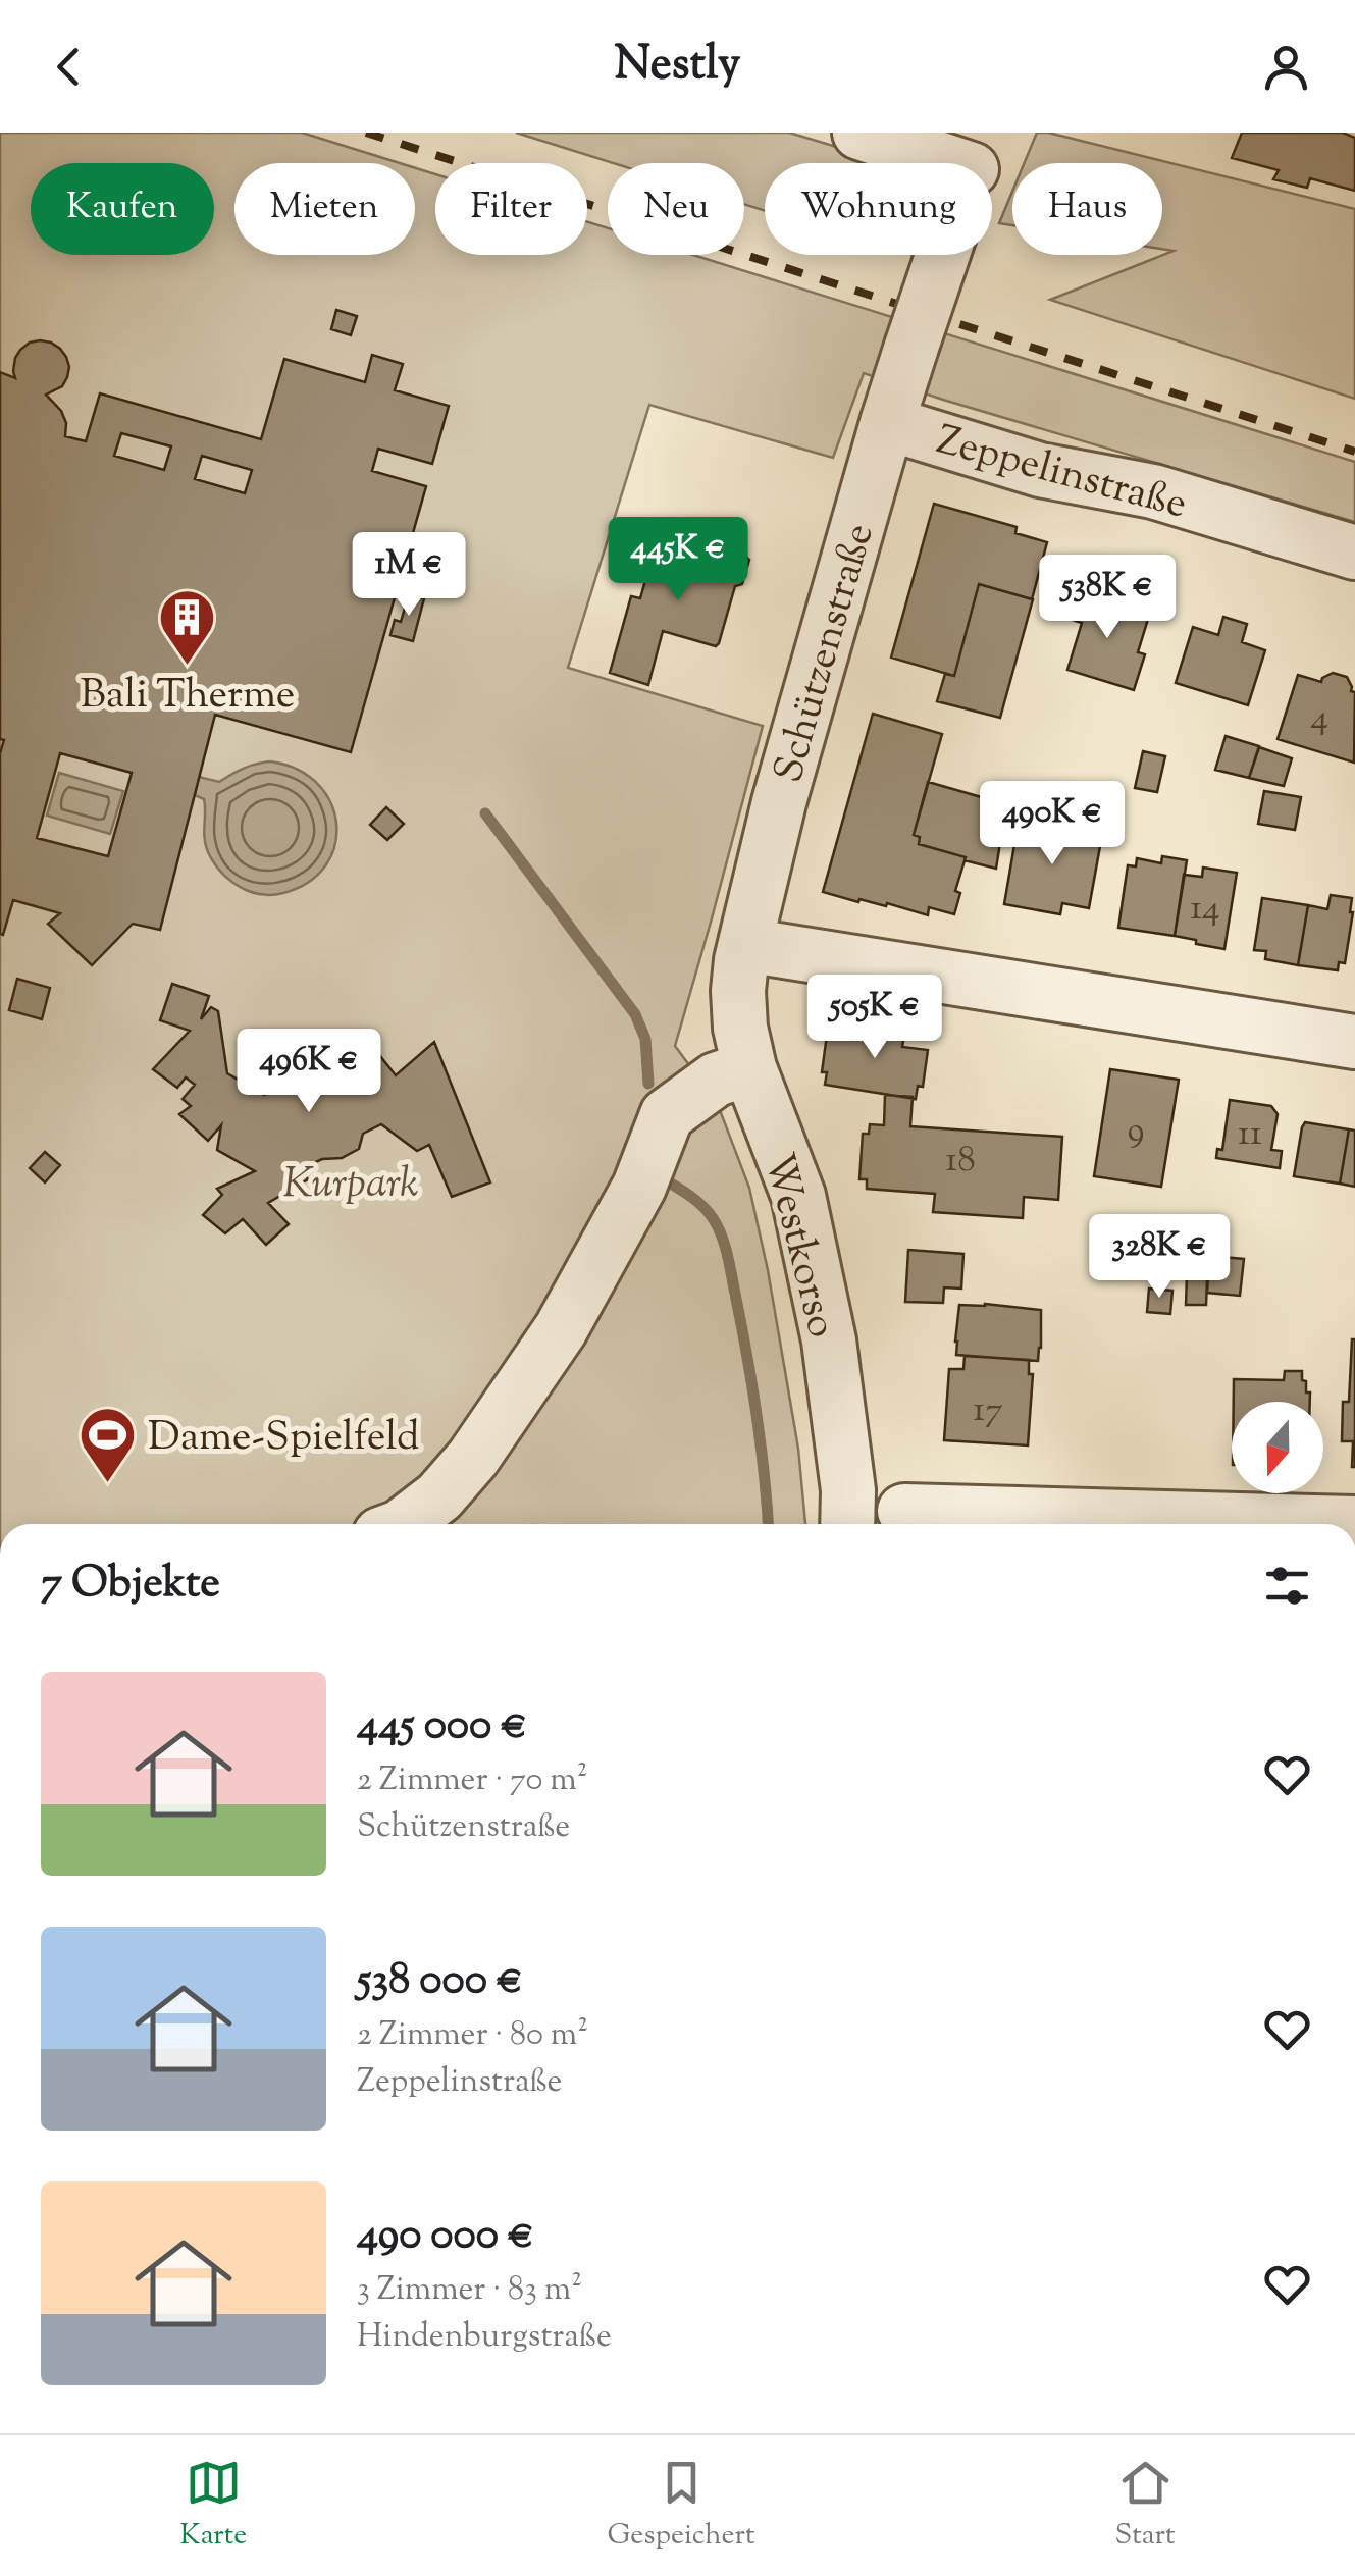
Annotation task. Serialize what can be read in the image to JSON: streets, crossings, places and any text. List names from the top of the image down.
{
  "streets": {
    "street": ["Zeppelinstraße", "Schützenstraße", "Westkorso"]
  },
  "crossings": [
    ["Zeppelinstraße", "Schützenstraße"],
    ["Schützenstraße", "Westkorso"]
  ],
  "parks": ["Kurpark"],
  "places": {
    "building": ["Bali Therme"],
    "sports": ["Dame-Spielfeld"]
  },
  "house_numbers": [
    "4",
    "14",
    "9",
    "11",
    "18",
    "17"
  ],
  "north": "bottom",
  "page": {
    "header": "Nestly",
    "chip": [
      "Kaufen",
      "Mieten",
      "Filter",
      "Neu",
      "Wohnung",
      "Haus"
    ],
    "price": [
      "445K €",
      "1M €",
      "538K €",
      "490K €",
      "505K €",
      "496K €",
      "328K €"
    ],
    "heading": "7 Objekte",
    "list": [
      {
        "name": "445 000 €",
        "note": "2 Zimmer · 70 m² · Schützenstraße"
      },
      {
        "name": "538 000 €",
        "note": "2 Zimmer · 80 m² · Zeppelinstraße"
      },
      {
        "name": "490 000 €",
        "note": "3 Zimmer · 83 m² · Hindenburgstraße"
      }
    ],
    "tabs": ["Karte", "Gespeichert", "Start"]
  }
}
